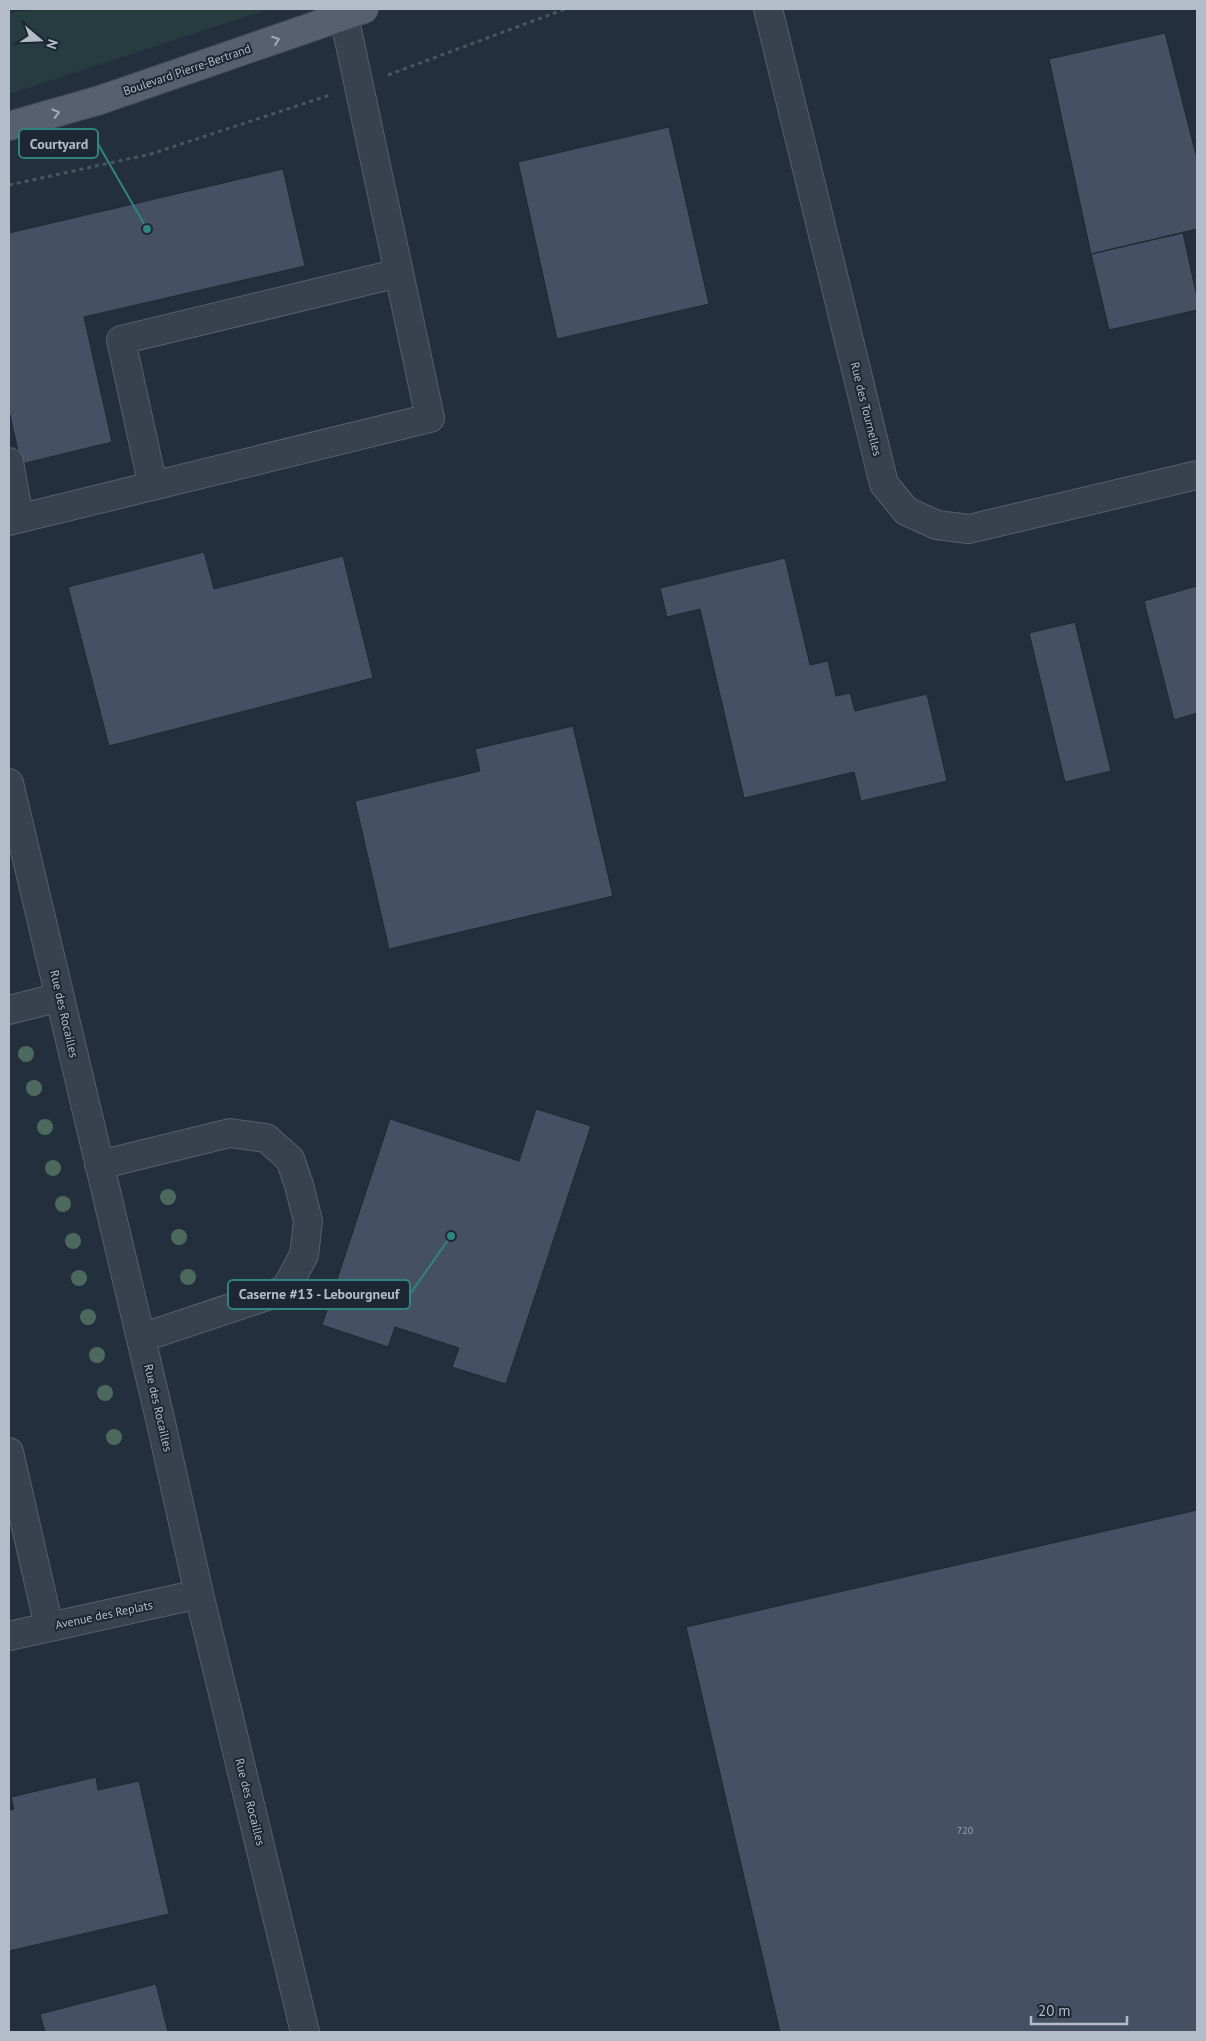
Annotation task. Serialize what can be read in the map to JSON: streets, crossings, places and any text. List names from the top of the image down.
{
  "streets": {
    "main road": ["Boulevard Pierre-Bertrand"],
    "street": ["Rue des Tournelles", "Rue des Rocailles", "Avenue des Replats"]
  },
  "crossings": [
    ["Rue des Rocailles", "Avenue des Replats"]
  ],
  "one_way": ["Boulevard Pierre-Bertrand"],
  "places": ["Courtyard", "Caserne #13 - Lebourgneuf"],
  "house_numbers": ["720"],
  "scale_bar": "20 m",
  "north": "right"
}
